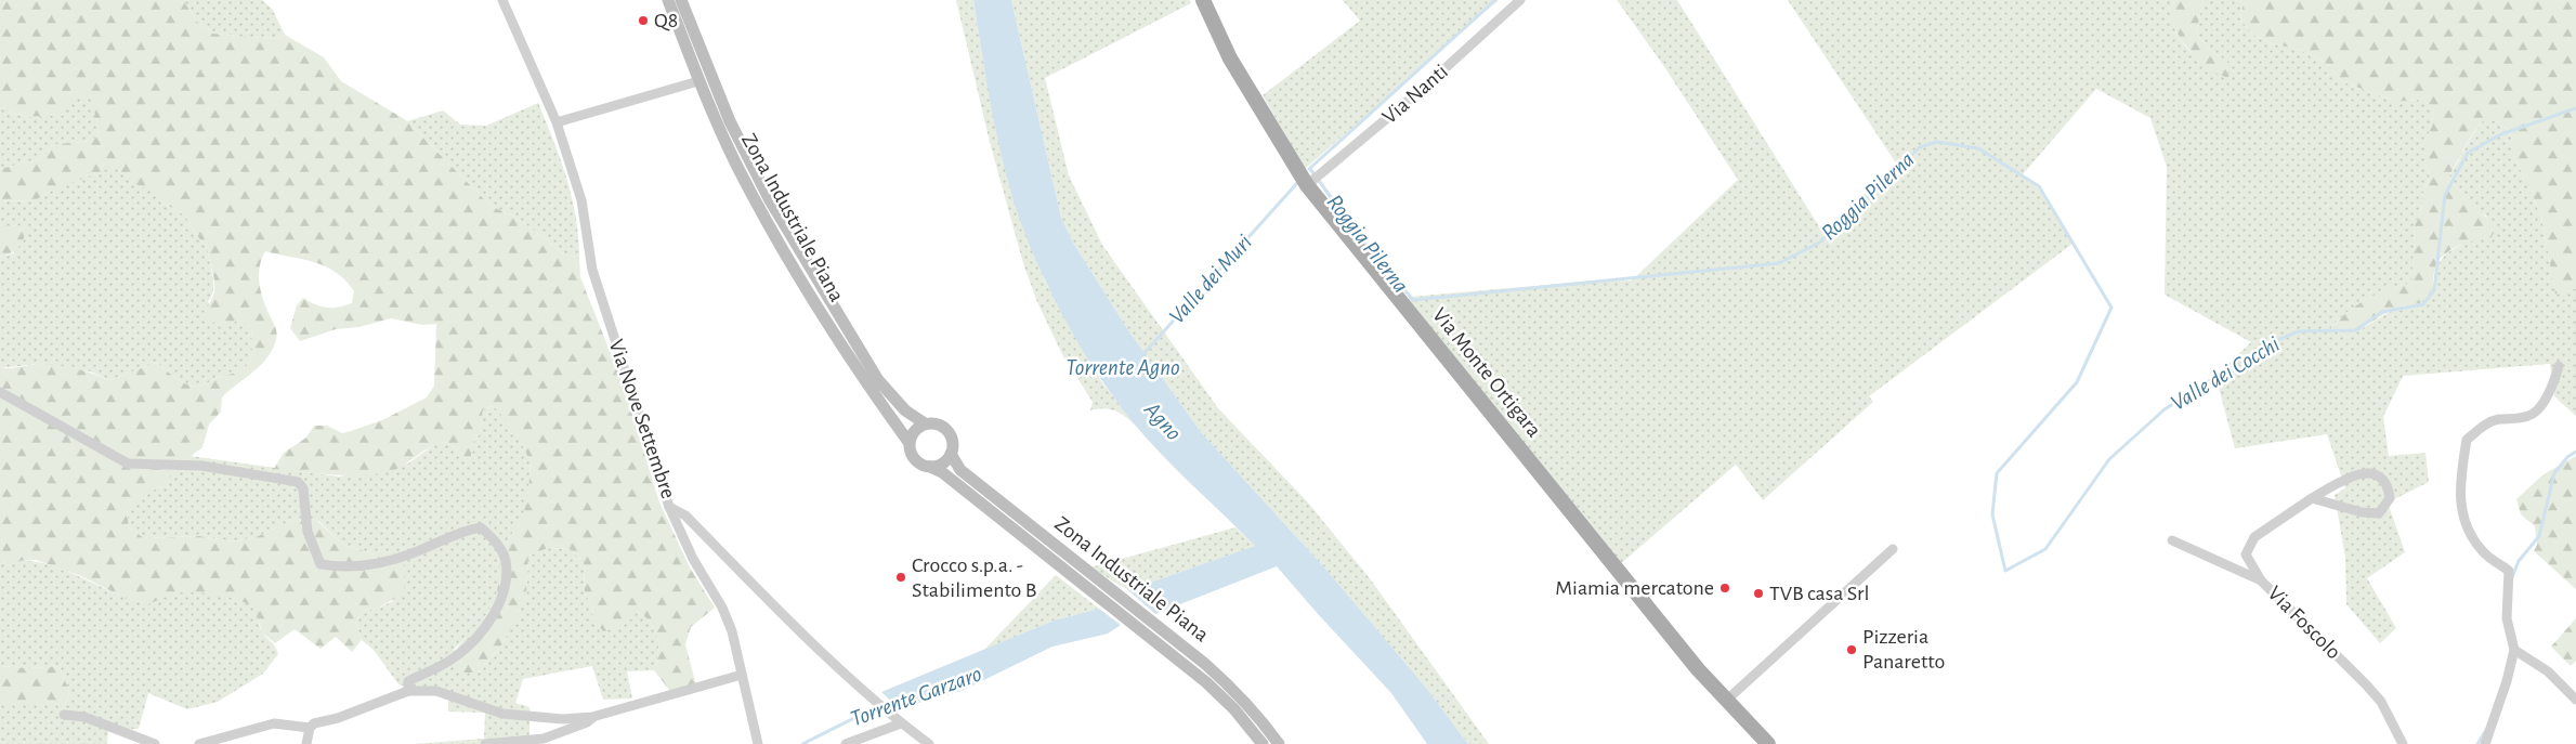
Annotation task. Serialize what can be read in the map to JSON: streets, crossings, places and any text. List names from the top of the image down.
{
  "streets": {
    "main road": ["Zona Industriale Piana", "Via Monte Ortigara"],
    "street": ["Via Nanti", "Via Nove Settembre", "Via Foscolo"]
  },
  "crossings": [
    ["Via Nanti", "Via Monte Ortigara"]
  ],
  "water": [
    "Roggia Pilerna",
    "Valle dei Muri",
    "Torrente Agno",
    "Valle dei Cocchi",
    "Agno",
    "Torrente Garzaro"
  ],
  "places": [
    "Q8",
    "Crocco s.p.a. - Stabilimento B",
    "Miamia mercatone",
    "TVB casa Srl",
    "Pizzeria Panaretto"
  ]
}
